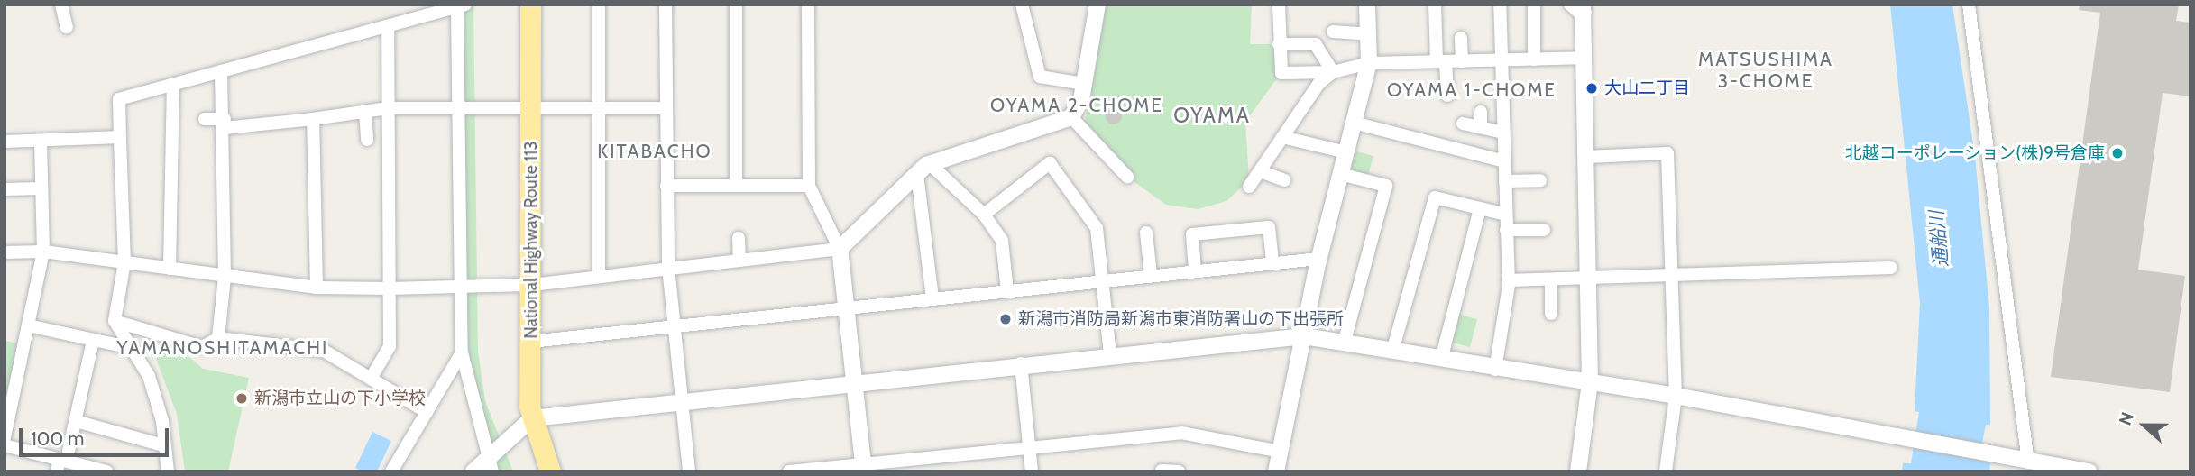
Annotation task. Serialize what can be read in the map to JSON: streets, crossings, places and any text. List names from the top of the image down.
{
  "streets": {
    "highway": ["National Highway Route 113"]
  },
  "districts": [
    "MATSUSHIMA 3-CHOME",
    "OYAMA 1-CHOME",
    "OYAMA 2-CHOME",
    "OYAMA",
    "KITABACHO",
    "YAMANOSHITAMACHI"
  ],
  "water": ["通船川"],
  "places": [
    "大山二丁目",
    "北越コーポレーション(株)9号倉庫",
    "新潟市消防局新潟市東消防署山の下出張所",
    "新潟市立山の下小学校"
  ],
  "scale_bar": "100 m",
  "north": "left"
}
